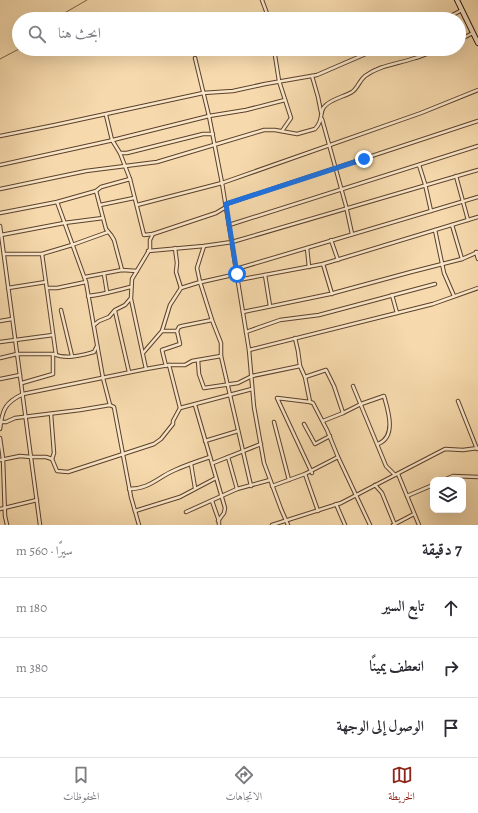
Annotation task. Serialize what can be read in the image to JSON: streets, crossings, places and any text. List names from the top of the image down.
{
  "page": {
    "search": "ابحث هنا",
    "heading": ["7 دقيقة", "سيرًا · 560 m"],
    "list": [
      ["تابع السير", "180 m"],
      ["انعطف يمينًا", "380 m"],
      "الوصول إلى الوجهة"
    ],
    "nav": ["الخريطة", "الاتجاهات", "المحفوظات"]
  }
}
